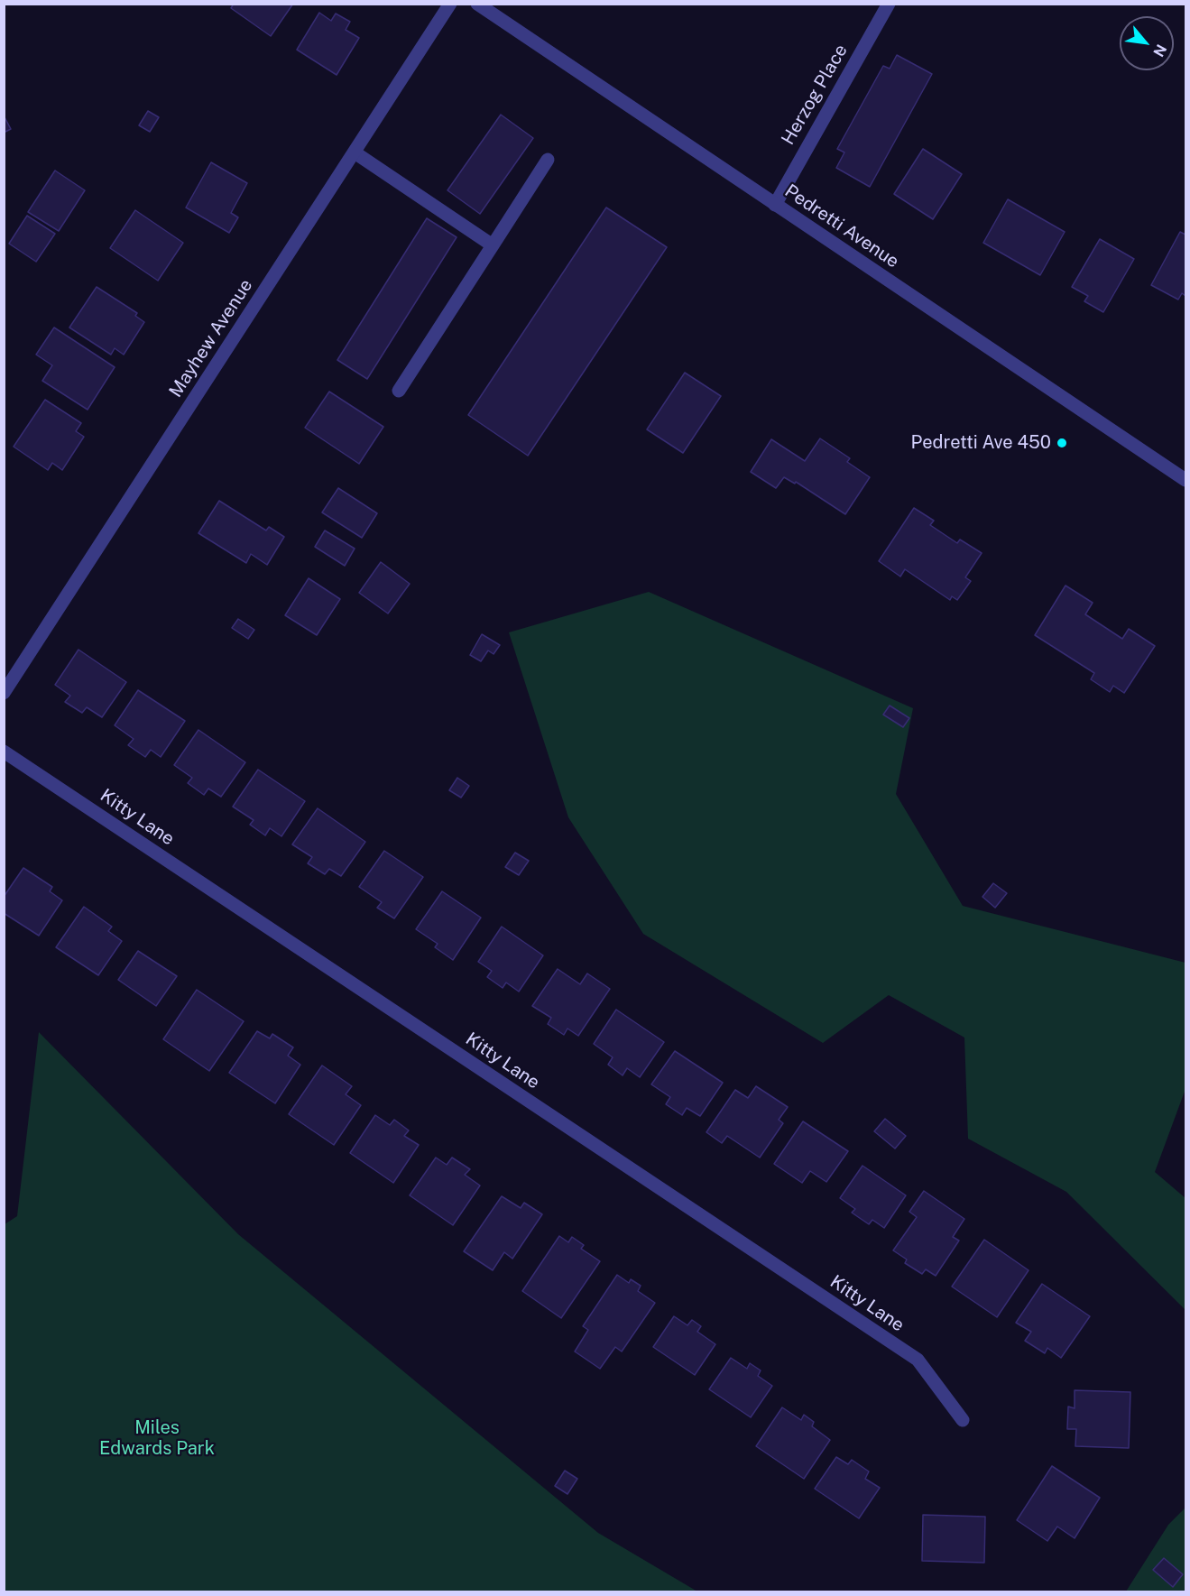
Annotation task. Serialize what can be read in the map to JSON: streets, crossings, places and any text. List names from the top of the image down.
{
  "streets": {
    "street": [
      "Herzog Place",
      "Pedretti Avenue",
      "Mayhew Avenue",
      "Kitty Lane"
    ]
  },
  "crossings": [
    ["Herzog Place", "Pedretti Avenue"]
  ],
  "parks": ["Miles Edwards Park"],
  "places": ["Pedretti Ave 450"],
  "north": "bottom right"
}
